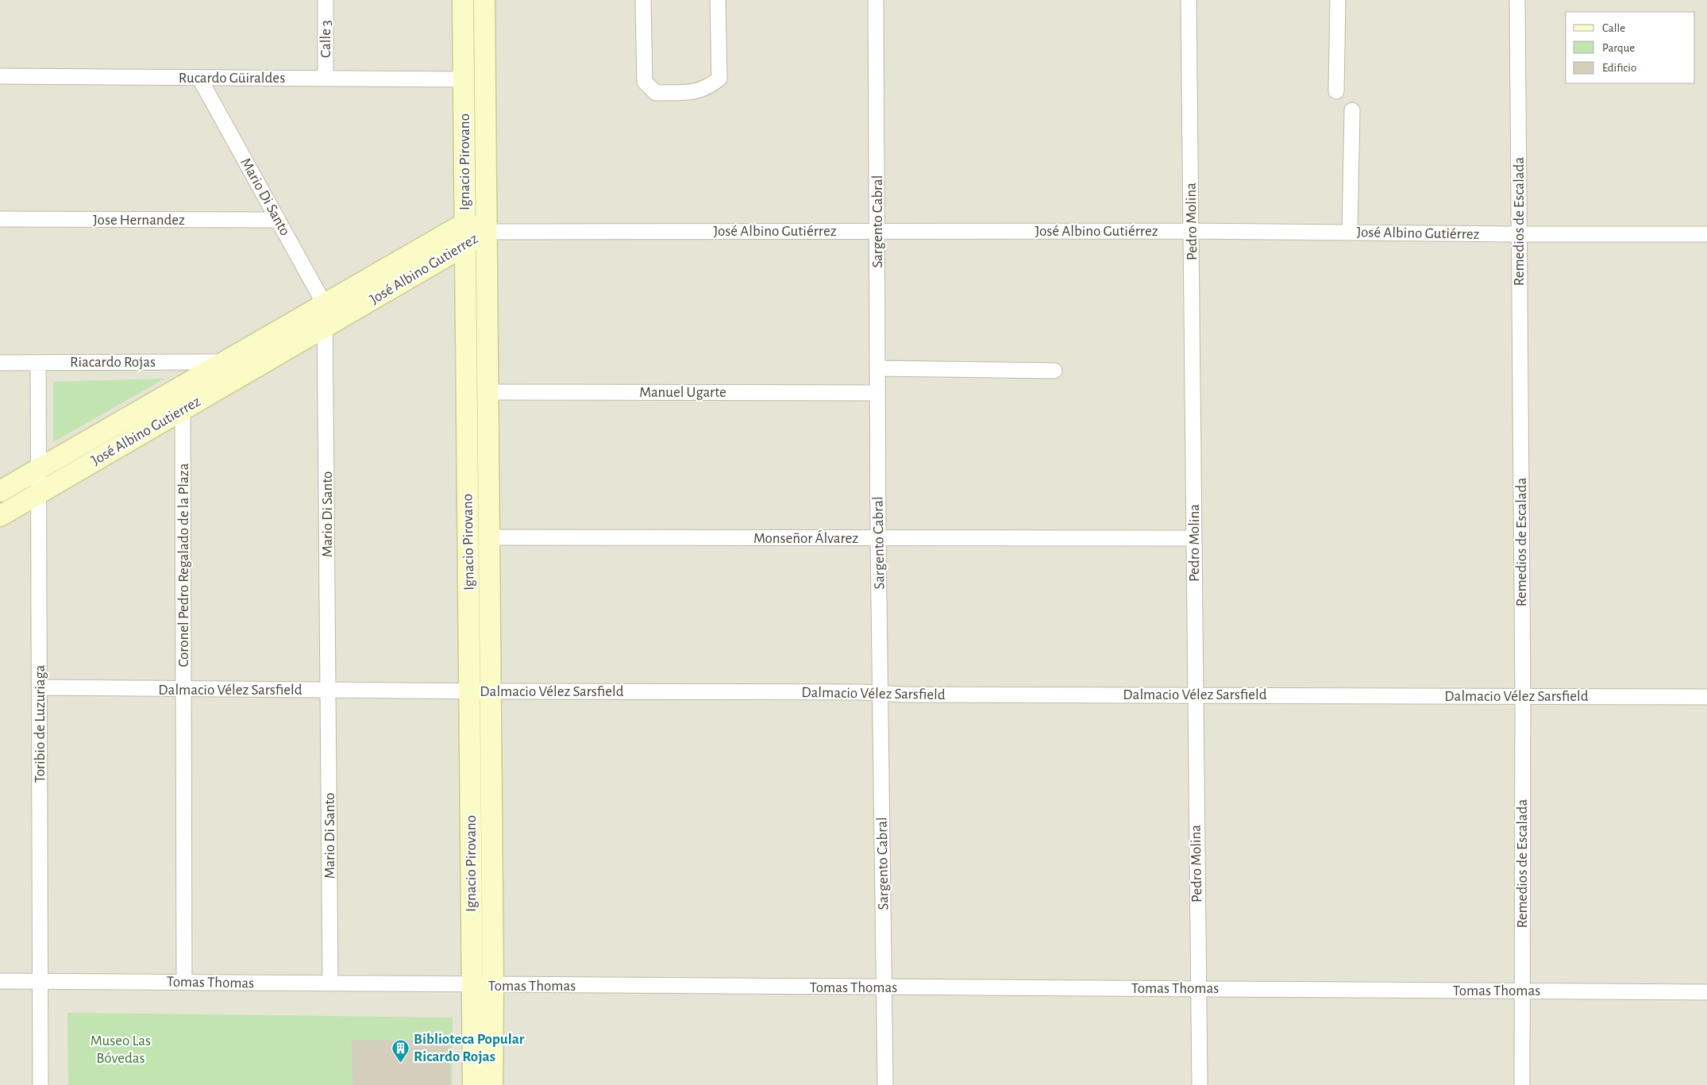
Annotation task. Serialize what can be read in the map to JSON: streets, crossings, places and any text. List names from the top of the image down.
{
  "streets": {
    "street": [
      "Calle 3",
      "Rucardo Güiraldes",
      "Ignacio Pirovano",
      "Mario Di Santo",
      "Jose Hernandez",
      "Sargento Cabral",
      "Pedro Molina",
      "Remedios de Escalada",
      "José Albino Gutiérrez",
      "José Albino Gutierrez",
      "Riacardo Rojas",
      "Manuel Ugarte",
      "Monseñor Álvarez",
      "Coronel Pedro Regalado de la Plaza",
      "Dalmacio Vélez Sarsfield",
      "Toribio de Luzuriaga",
      "Tomas Thomas"
    ]
  },
  "crossings": [
    ["Calle 3", "Rucardo Güiraldes"],
    ["Rucardo Güiraldes", "Ignacio Pirovano"],
    ["Rucardo Güiraldes", "Mario Di Santo"],
    ["Ignacio Pirovano", "José Albino Gutiérrez"],
    ["Ignacio Pirovano", "José Albino Gutierrez"],
    ["Ignacio Pirovano", "Manuel Ugarte"],
    ["Ignacio Pirovano", "Monseñor Álvarez"],
    ["Ignacio Pirovano", "Dalmacio Vélez Sarsfield"],
    ["Ignacio Pirovano", "Tomas Thomas"],
    ["Mario Di Santo", "Jose Hernandez"],
    ["Mario Di Santo", "José Albino Gutierrez"],
    ["Mario Di Santo", "Dalmacio Vélez Sarsfield"],
    ["Mario Di Santo", "Tomas Thomas"],
    ["Sargento Cabral", "José Albino Gutiérrez"],
    ["Sargento Cabral", "Manuel Ugarte"],
    ["Sargento Cabral", "Monseñor Álvarez"],
    ["Sargento Cabral", "Dalmacio Vélez Sarsfield"],
    ["Sargento Cabral", "Tomas Thomas"],
    ["Pedro Molina", "José Albino Gutiérrez"],
    ["Pedro Molina", "Monseñor Álvarez"],
    ["Pedro Molina", "Dalmacio Vélez Sarsfield"],
    ["Pedro Molina", "Tomas Thomas"],
    ["Remedios de Escalada", "José Albino Gutiérrez"],
    ["Remedios de Escalada", "Dalmacio Vélez Sarsfield"],
    ["Remedios de Escalada", "Tomas Thomas"],
    ["José Albino Gutiérrez", "José Albino Gutierrez"],
    ["José Albino Gutierrez", "Riacardo Rojas"],
    ["José Albino Gutierrez", "Coronel Pedro Regalado de la Plaza"],
    ["José Albino Gutierrez", "Toribio de Luzuriaga"],
    ["Riacardo Rojas", "Toribio de Luzuriaga"],
    ["Coronel Pedro Regalado de la Plaza", "Dalmacio Vélez Sarsfield"],
    ["Coronel Pedro Regalado de la Plaza", "Tomas Thomas"],
    ["Dalmacio Vélez Sarsfield", "Toribio de Luzuriaga"],
    ["Toribio de Luzuriaga", "Tomas Thomas"]
  ],
  "parks": ["Museo Las Bóvedas"],
  "places": {
    "building": ["Biblioteca Popular Ricardo Rojas"]
  },
  "legend": ["Calle", "Parque", "Edificio"]
}
